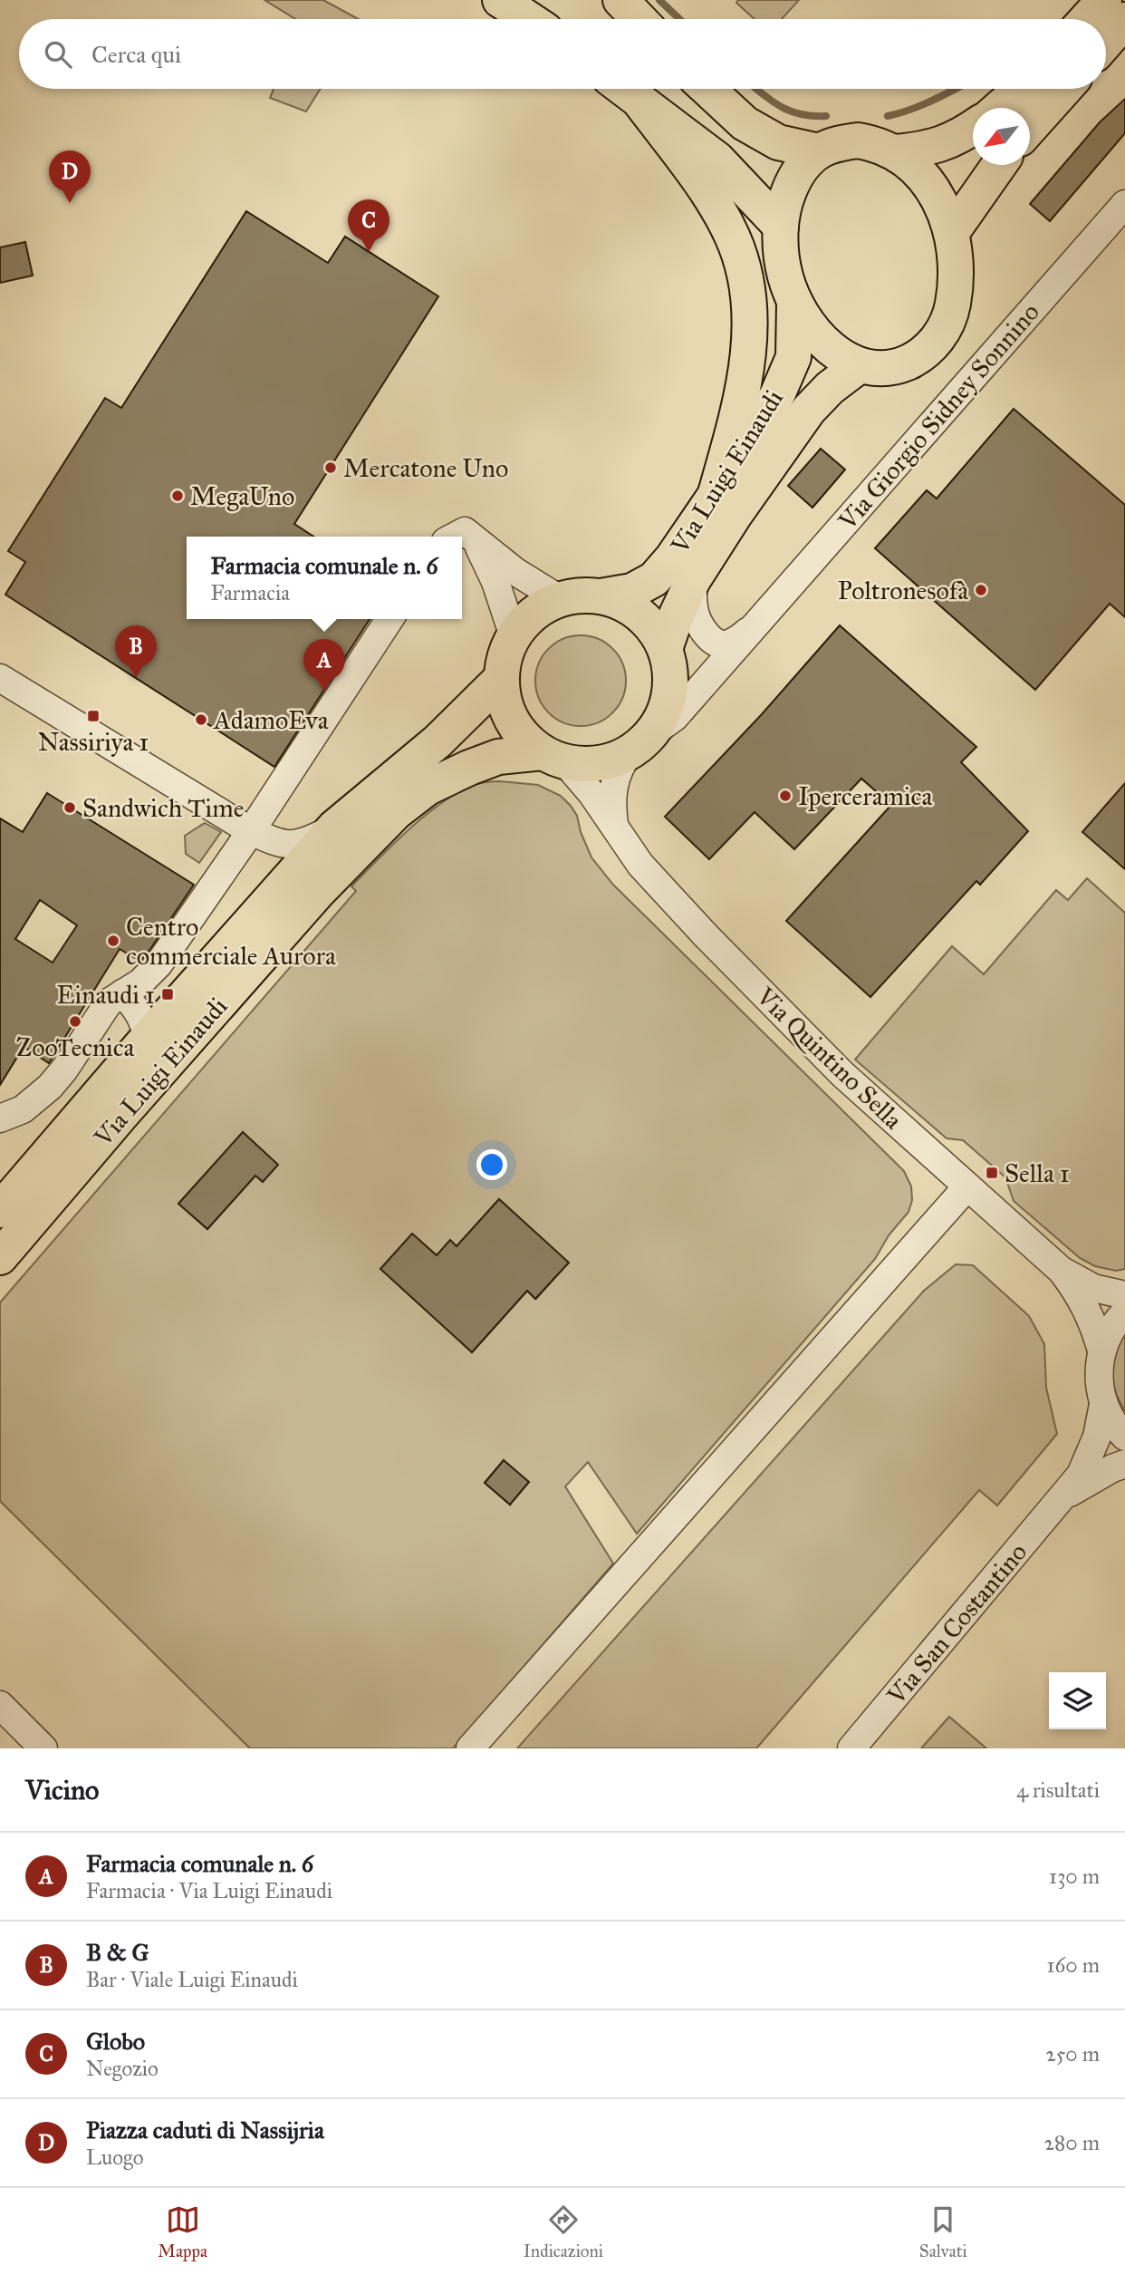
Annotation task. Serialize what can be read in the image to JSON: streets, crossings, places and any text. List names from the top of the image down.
{
  "streets": {
    "main road": ["Via Luigi Einaudi"],
    "street": ["Via Giorgio Sidney Sonnino", "Via Quintino Sella", "Via San Costantino"]
  },
  "crossings": [
    ["Via Giorgio Sidney Sonnino", "Via Luigi Einaudi"],
    ["Via Giorgio Sidney Sonnino", "Via Quintino Sella"],
    ["Via Luigi Einaudi", "Via Quintino Sella"],
    ["Via Quintino Sella", "Via San Costantino"]
  ],
  "places": {
    "other": [
      "Mercatone Uno",
      "MegaUno",
      "Poltronesofà",
      "AdamoEva",
      "Iperceramica",
      "Sandwich Time",
      "Centro commerciale Aurora",
      "ZooTecnica"
    ],
    "transit": ["Nassiriya 1", "Einaudi 1", "Sella 1"]
  },
  "north": "bottom left",
  "page": {
    "search": "Cerca qui",
    "pins": [
      "D",
      "C",
      "B",
      "A"
    ],
    "popup": ["Farmacia comunale n. 6", "Farmacia"],
    "heading": ["Vicino", "4 risultati"],
    "list": [
      {
        "mark": "A",
        "name": "Farmacia comunale n. 6",
        "note": "Farmacia · Via Luigi Einaudi",
        "value": "130 m"
      },
      {
        "mark": "B",
        "name": "B & G",
        "note": "Bar · Viale Luigi Einaudi",
        "value": "160 m"
      },
      {
        "mark": "C",
        "name": "Globo",
        "note": "Negozio",
        "value": "250 m"
      },
      {
        "mark": "D",
        "name": "Piazza caduti di Nassijria",
        "note": "Luogo",
        "value": "280 m"
      }
    ],
    "nav": ["Mappa", "Indicazioni", "Salvati"]
  }
}
